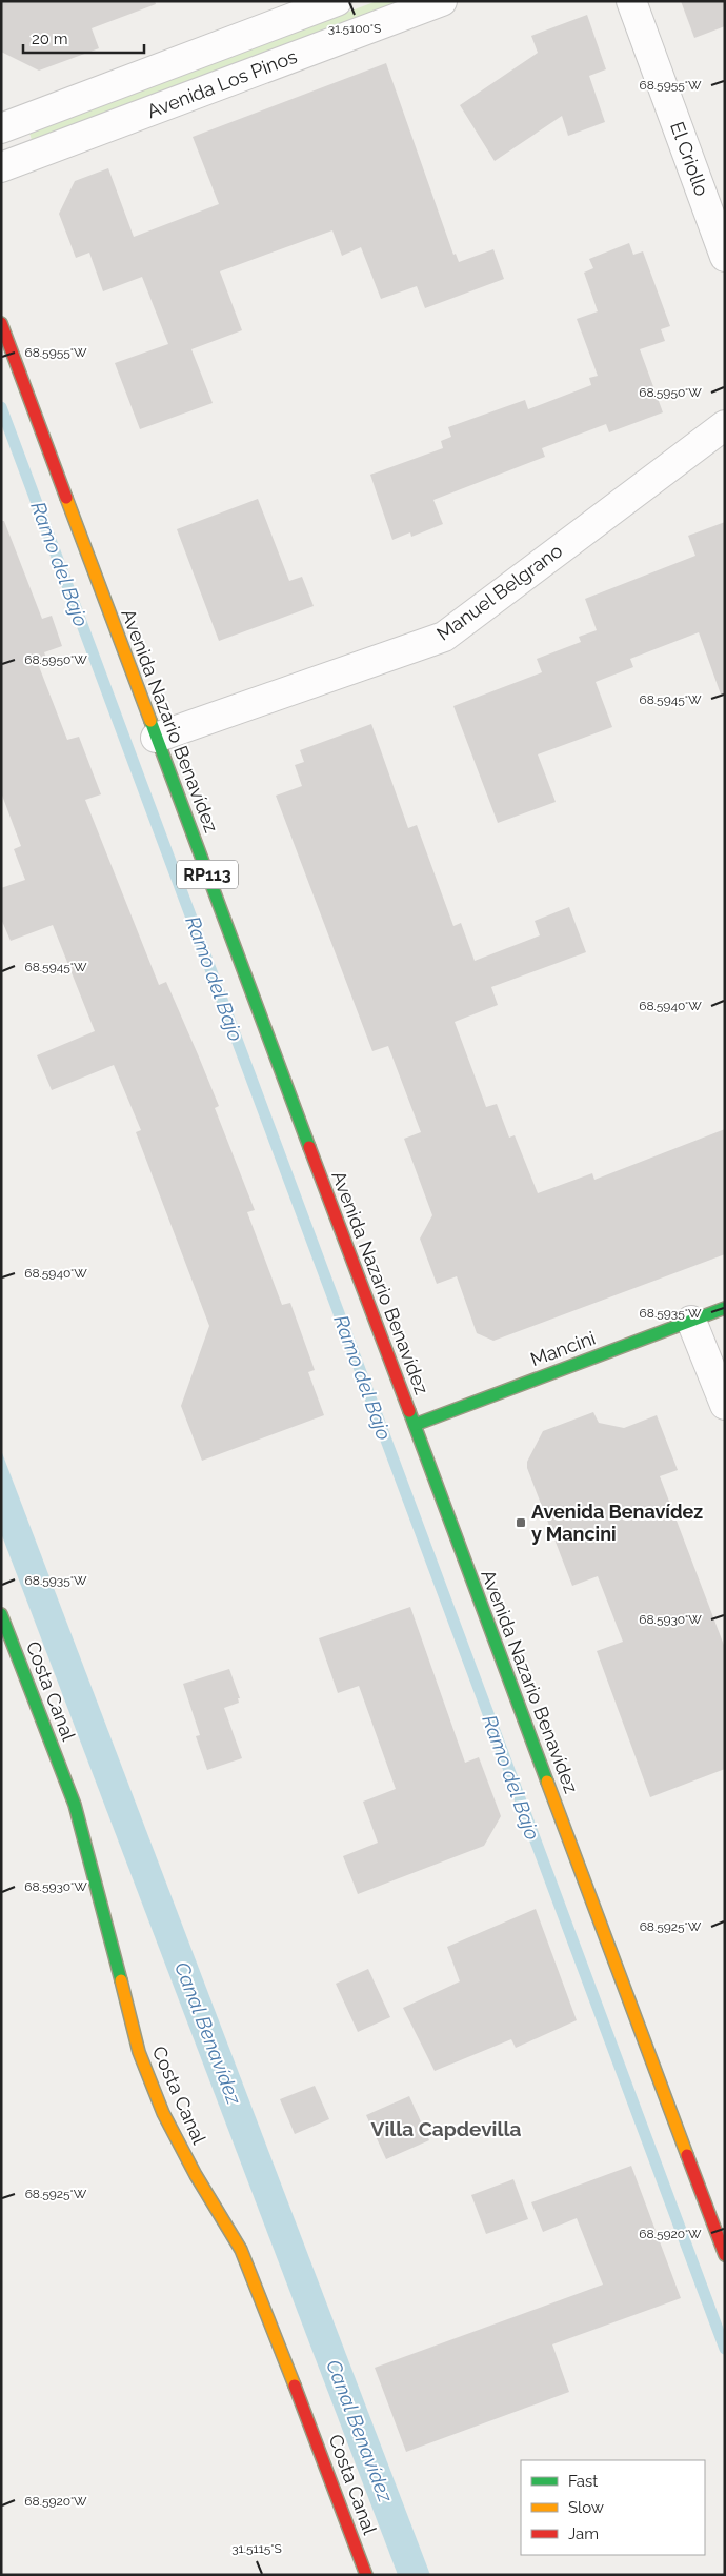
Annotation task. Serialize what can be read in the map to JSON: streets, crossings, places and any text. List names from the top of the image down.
{
  "streets": {
    "main road": [
      "Avenida Nazario Benavídez",
      "RP113",
      "Mancini",
      "Costa Canal"
    ],
    "street": ["Avenida Los Pinos", "El Criollo", "Manuel Belgrano"]
  },
  "crossings": [
    ["Manuel Belgrano", "Avenida Nazario Benavídez"],
    ["Avenida Nazario Benavídez", "Mancini"]
  ],
  "districts": ["Villa Capdevilla"],
  "water": ["Ramo del Bajo", "Canal Benavídez"],
  "places": {
    "transit": ["Avenida Benavídez y Mancini"]
  },
  "legend": ["Fast", "Slow", "Jam"],
  "scale_bar": "20 m",
  "coordinates": [
    "31.5100°S",
    "68.5955°W",
    "68.5950°W",
    "68.5945°W",
    "68.5940°W",
    "68.5935°W",
    "68.5930°W",
    "68.5925°W",
    "68.5920°W",
    "31.5115°S"
  ]
}
